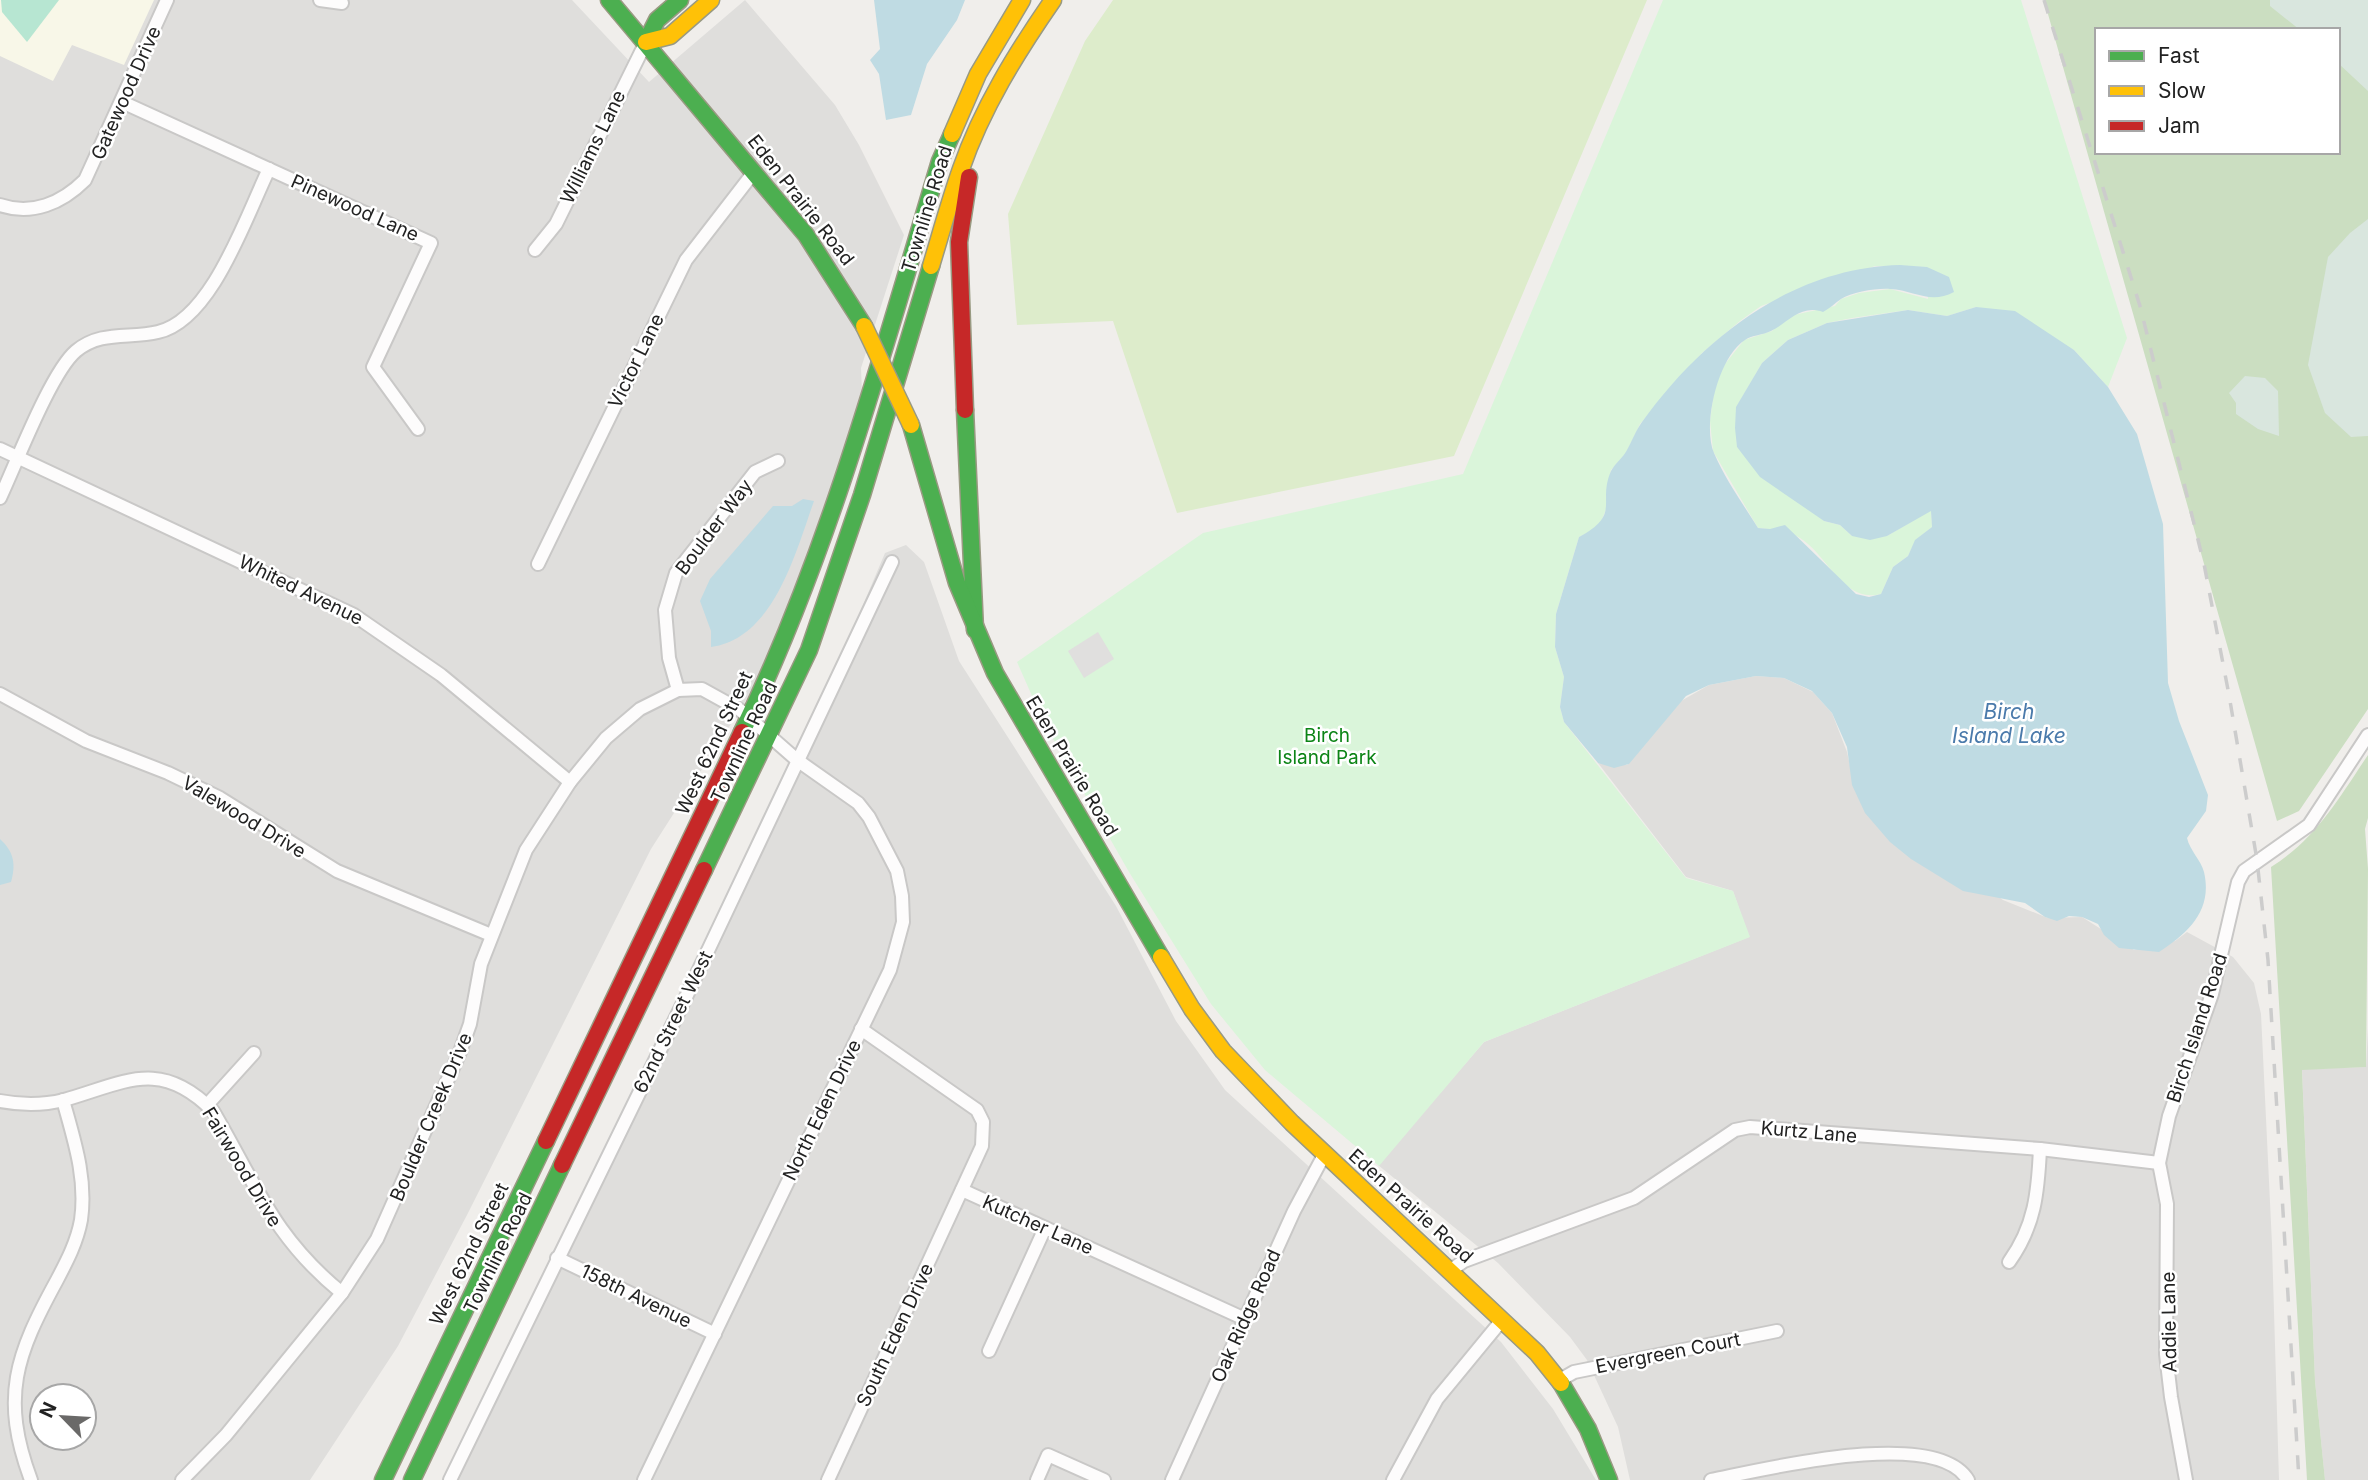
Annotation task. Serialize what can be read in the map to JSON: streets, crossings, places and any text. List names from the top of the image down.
{
  "streets": {
    "main road": ["Eden Prairie Road", "Townline Road", "West 62nd Street"],
    "street": [
      "Gatewood Drive",
      "Williams Lane",
      "Pinewood Lane",
      "Victor Lane",
      "Boulder Way",
      "Whited Avenue",
      "Valewood Drive",
      "62nd Street West",
      "Birch Island Road",
      "North Eden Drive",
      "Boulder Creek Drive",
      "Kurtz Lane",
      "Fairwood Drive",
      "Kutcher Lane",
      "158th Avenue",
      "Oak Ridge Road",
      "Addie Lane",
      "South Eden Drive",
      "Evergreen Court"
    ]
  },
  "crossings": [
    ["Gatewood Drive", "Pinewood Lane"],
    ["Williams Lane", "Eden Prairie Road"],
    ["Eden Prairie Road", "Victor Lane"],
    ["Eden Prairie Road", "Kurtz Lane"],
    ["Eden Prairie Road", "Oak Ridge Road"],
    ["Eden Prairie Road", "Evergreen Court"],
    ["Boulder Way", "Boulder Creek Drive"],
    ["Whited Avenue", "Boulder Creek Drive"],
    ["Valewood Drive", "Boulder Creek Drive"],
    ["62nd Street West", "North Eden Drive"],
    ["62nd Street West", "158th Avenue"],
    ["Birch Island Road", "Kurtz Lane"],
    ["Birch Island Road", "Addie Lane"],
    ["North Eden Drive", "Kutcher Lane"],
    ["North Eden Drive", "158th Avenue"],
    ["Boulder Creek Drive", "Fairwood Drive"],
    ["Kurtz Lane", "Addie Lane"],
    ["Kutcher Lane", "Oak Ridge Road"],
    ["Kutcher Lane", "South Eden Drive"]
  ],
  "water": ["Birch Island Lake"],
  "parks": ["Birch Island Park"],
  "legend": ["Fast", "Slow", "Jam"],
  "north": "top left"
}
